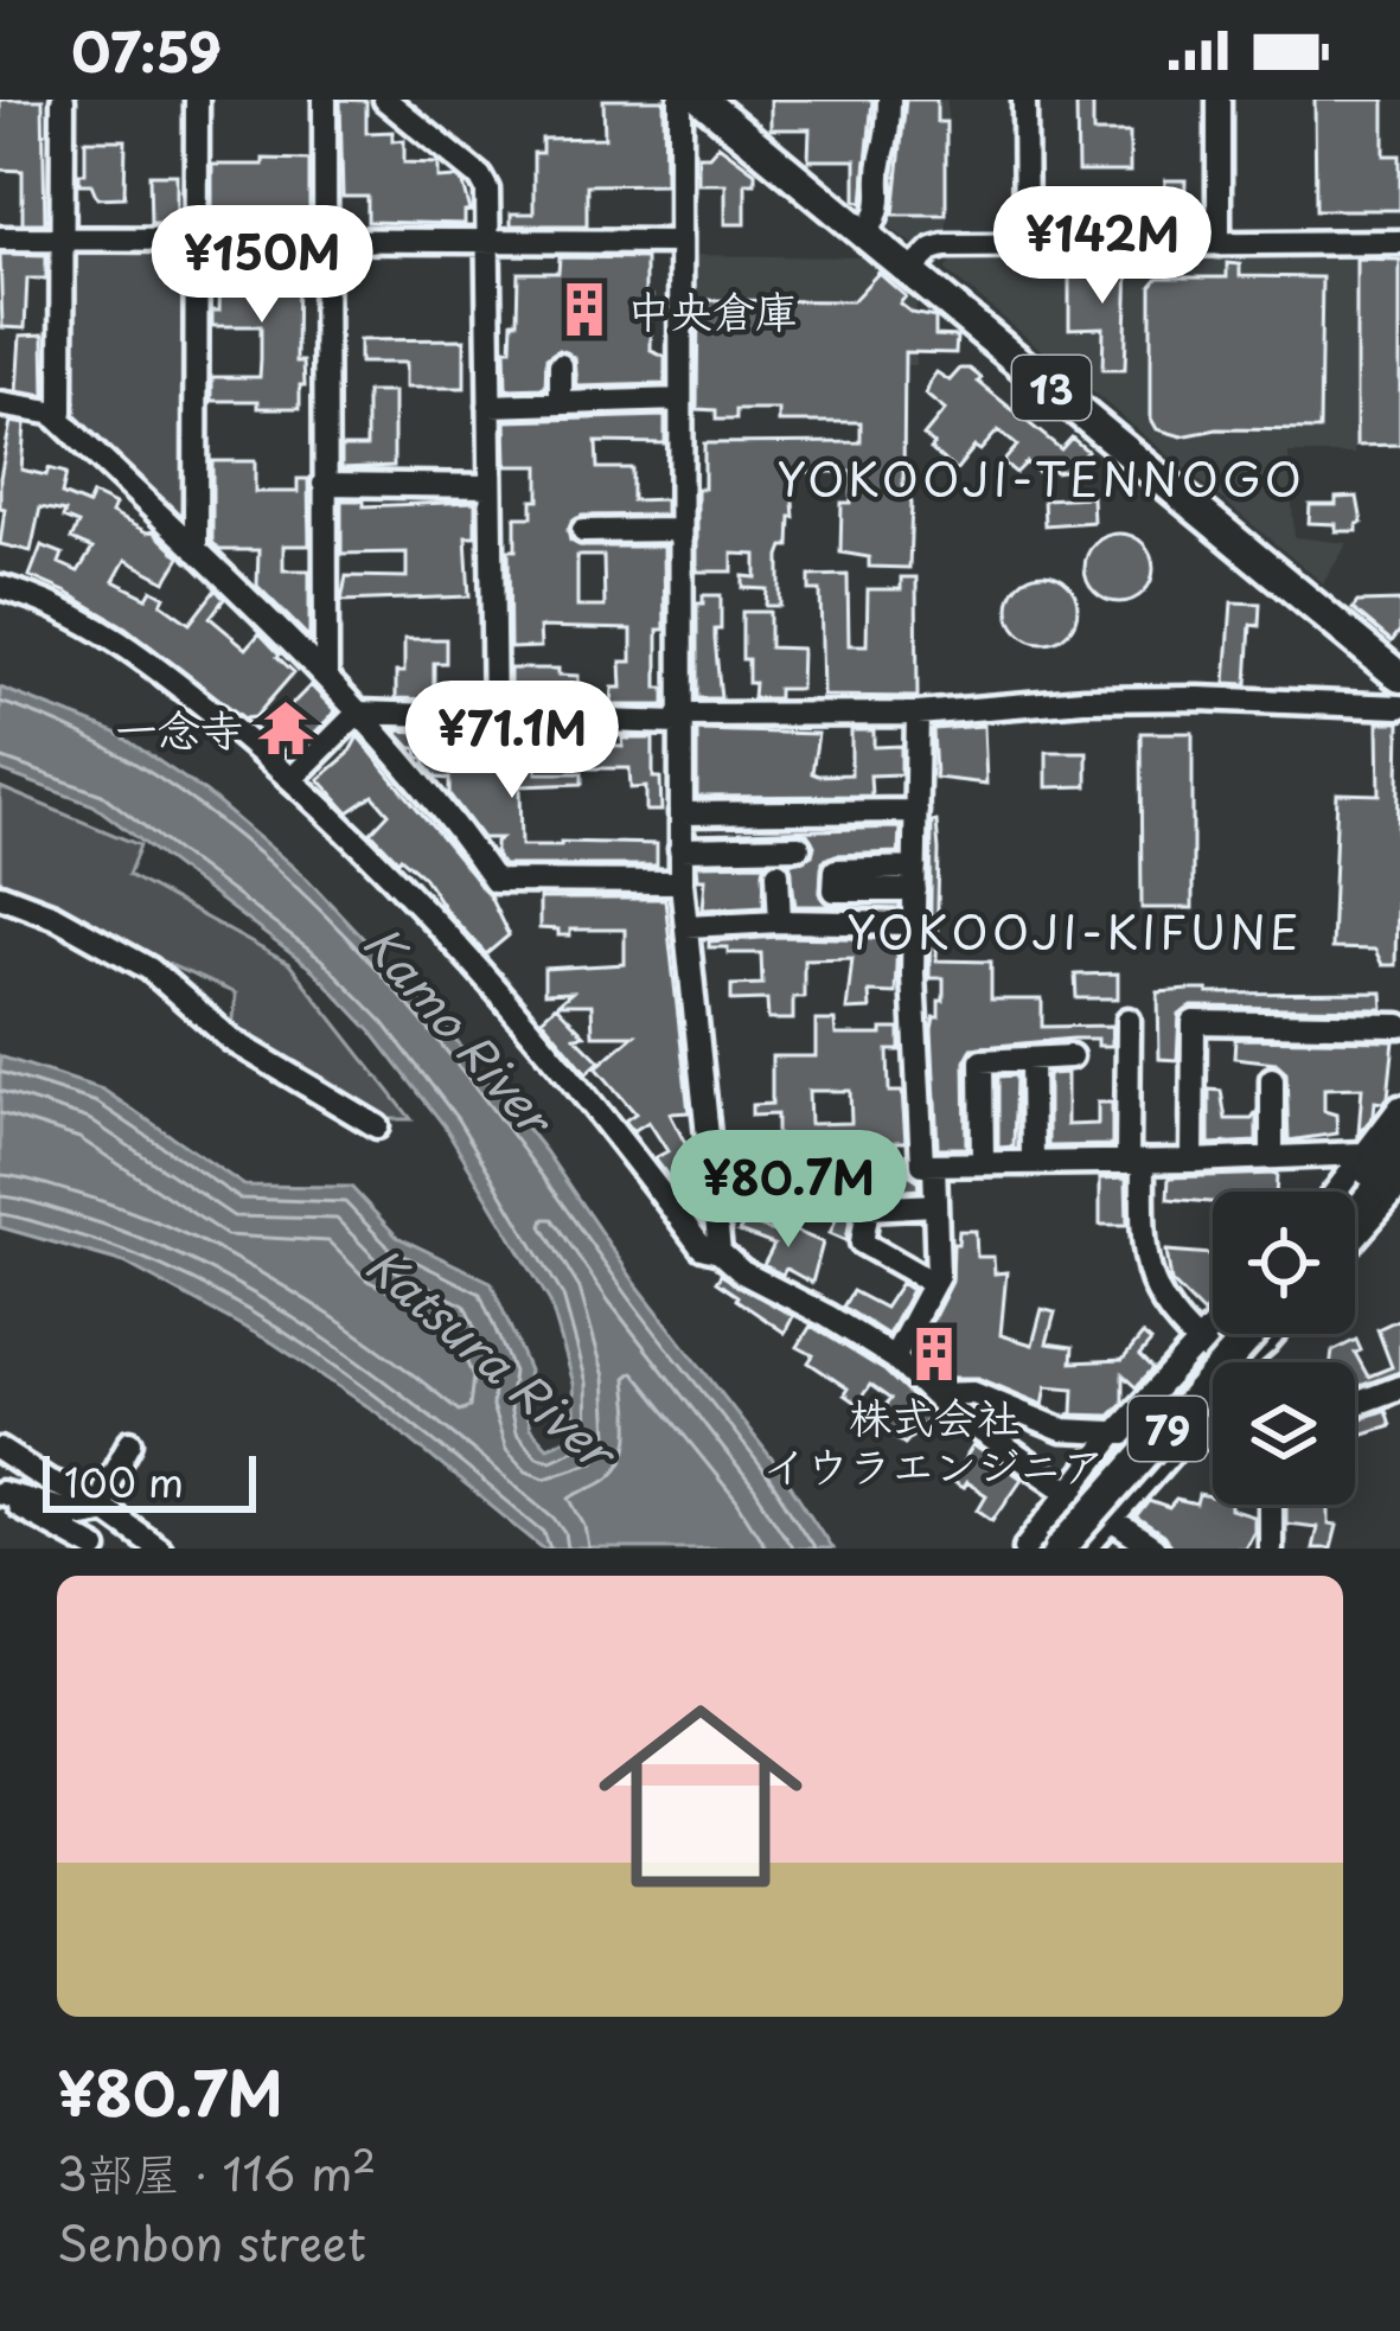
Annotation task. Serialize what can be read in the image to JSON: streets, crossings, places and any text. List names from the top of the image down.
{
  "streets": {
    "main road": ["13", "79"]
  },
  "districts": ["YOKOOJI-TENNOGO", "YOKOOJI-KIFUNE"],
  "water": ["Kamo River", "Katsura River"],
  "places": {
    "building": ["中央倉庫", "株式会社 イウラエンジニア"],
    "temple": ["一念寺"]
  },
  "scale_bar": "100 m",
  "page": {
    "status": "07:59",
    "price": [
      "¥142M",
      "¥150M",
      "¥71.1M",
      "¥80.7M"
    ],
    "scale": "100 m",
    "list": [
      {
        "name": "¥80.7M",
        "note": "3部屋 · 116 m² · Senbon street"
      }
    ]
  }
}
